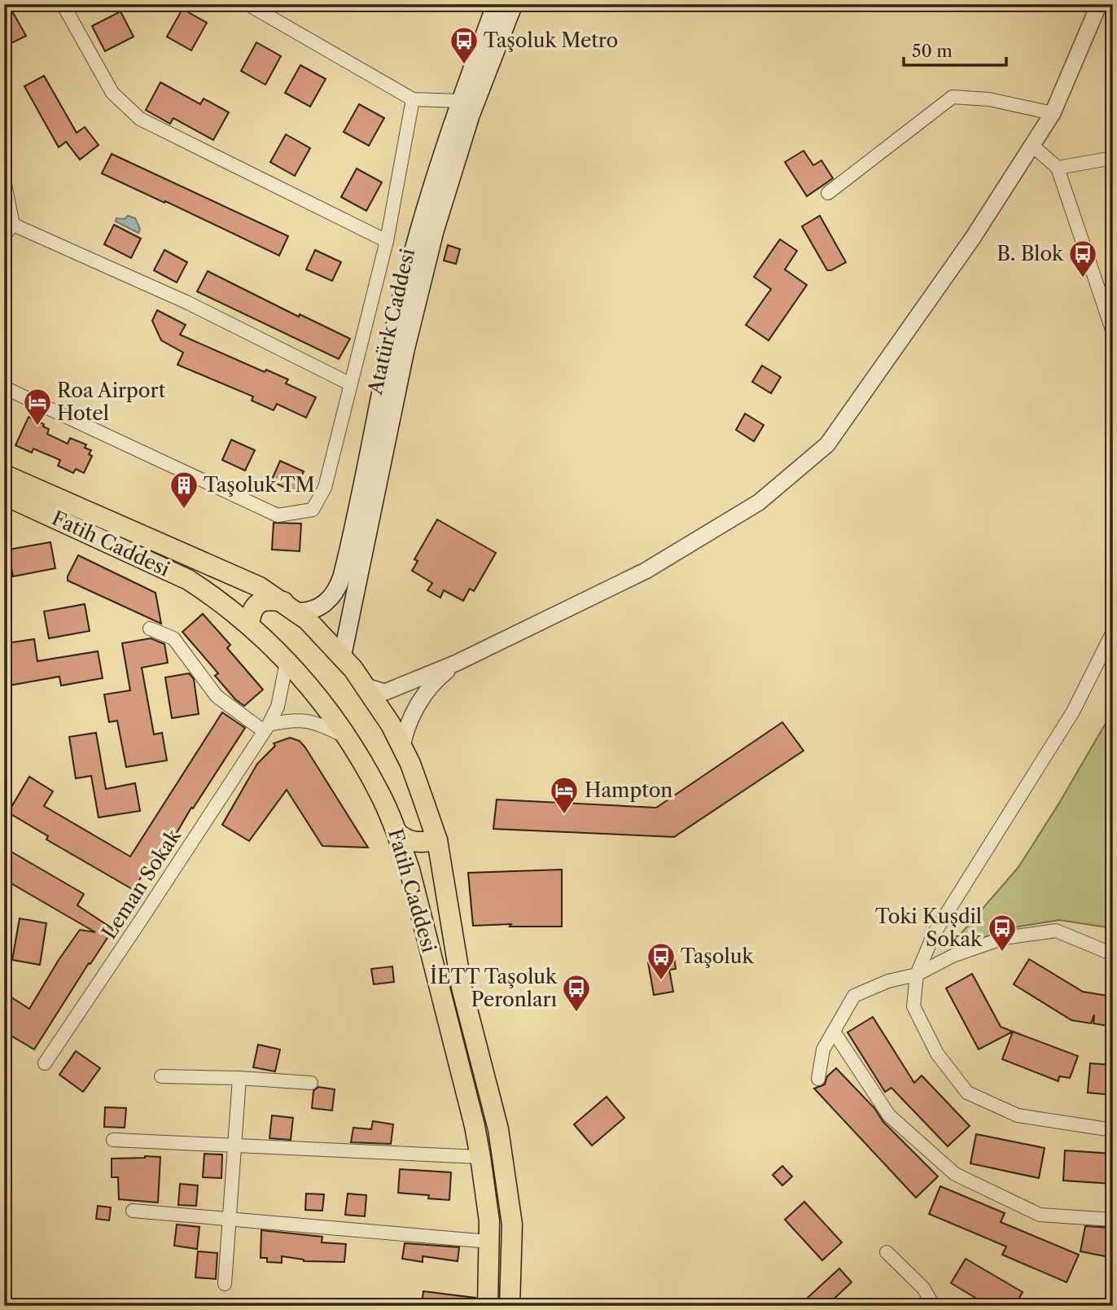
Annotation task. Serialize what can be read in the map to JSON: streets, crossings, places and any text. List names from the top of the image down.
{
  "streets": {
    "main road": ["Atatürk Caddesi", "Fatih Caddesi"],
    "street": ["Leman Sokak"]
  },
  "crossings": [
    ["Atatürk Caddesi", "Fatih Caddesi"],
    ["Fatih Caddesi", "Leman Sokak"]
  ],
  "places": {
    "bus stop": [
      "Taşoluk Metro",
      "B. Blok",
      "Toki Kuşdil Sokak",
      "Taşoluk",
      "İETT Taşoluk Peronları"
    ],
    "hotel": ["Roa Airport Hotel", "Hampton"],
    "building": ["Taşoluk TM"]
  },
  "scale_bar": "50 m"
}
